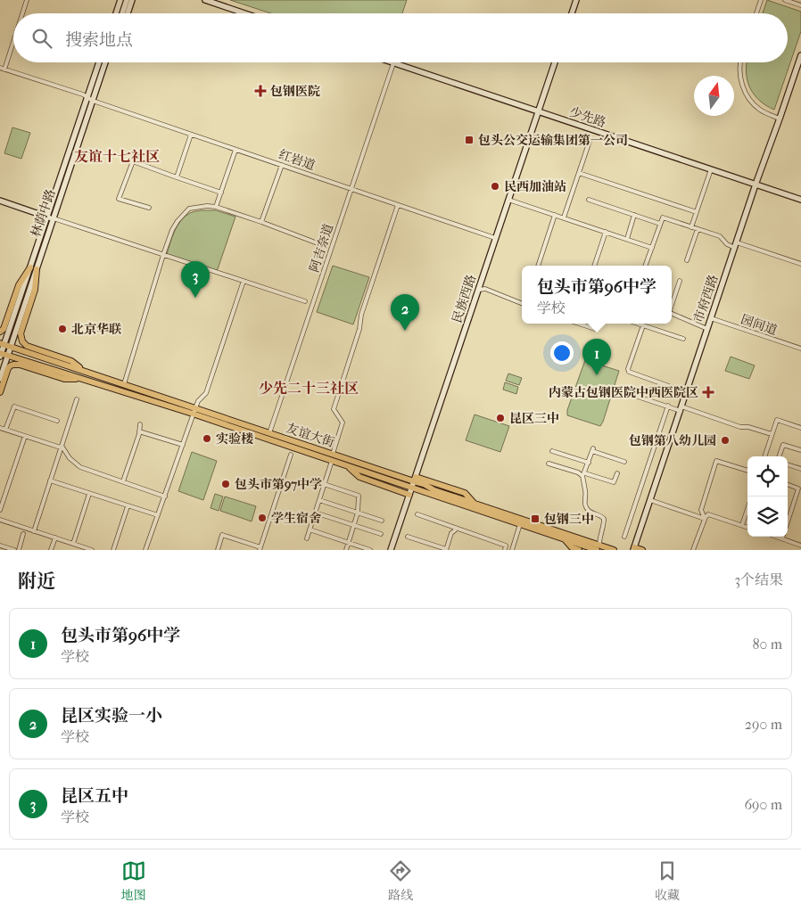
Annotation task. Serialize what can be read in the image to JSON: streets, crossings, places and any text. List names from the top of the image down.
{
  "streets": {
    "main road": [
      "少先路",
      "林荫中路",
      "民族西路",
      "市府西路",
      "友谊大街"
    ],
    "street": ["红岩道", "阿吉奈道", "园间道"]
  },
  "crossings": [
    ["少先路", "阿吉奈道"],
    ["少先路", "民族西路"],
    ["少先路", "市府西路"],
    ["红岩道", "林荫中路"],
    ["红岩道", "阿吉奈道"],
    ["红岩道", "民族西路"],
    ["林荫中路", "友谊大街"],
    ["阿吉奈道", "友谊大街"],
    ["民族西路", "友谊大街"],
    ["市府西路", "园间道"]
  ],
  "districts": ["友谊十七社区", "少先二十三社区"],
  "places": {
    "health": ["包钢医院", "内蒙古包钢医院中西医院区"],
    "transit": ["包头公交运输集团第一公司", "包钢三中"],
    "other": [
      "民西加油站",
      "北京华联",
      "昆区三中",
      "实验楼",
      "包钢第八幼儿园",
      "包头市第97中学",
      "学生宿舍"
    ]
  },
  "north": "top",
  "page": {
    "search": "搜索地点",
    "pins": ["3", "2", "1"],
    "popup": ["包头市第96中学", "学校"],
    "heading": ["附近", "3个结果"],
    "list": [
      {
        "mark": "1",
        "name": "包头市第96中学",
        "note": "学校",
        "value": "80 m"
      },
      {
        "mark": "2",
        "name": "昆区实验一小",
        "note": "学校",
        "value": "290 m"
      },
      {
        "mark": "3",
        "name": "昆区五中",
        "note": "学校",
        "value": "690 m"
      }
    ],
    "nav": ["地图", "路线", "收藏"]
  }
}
